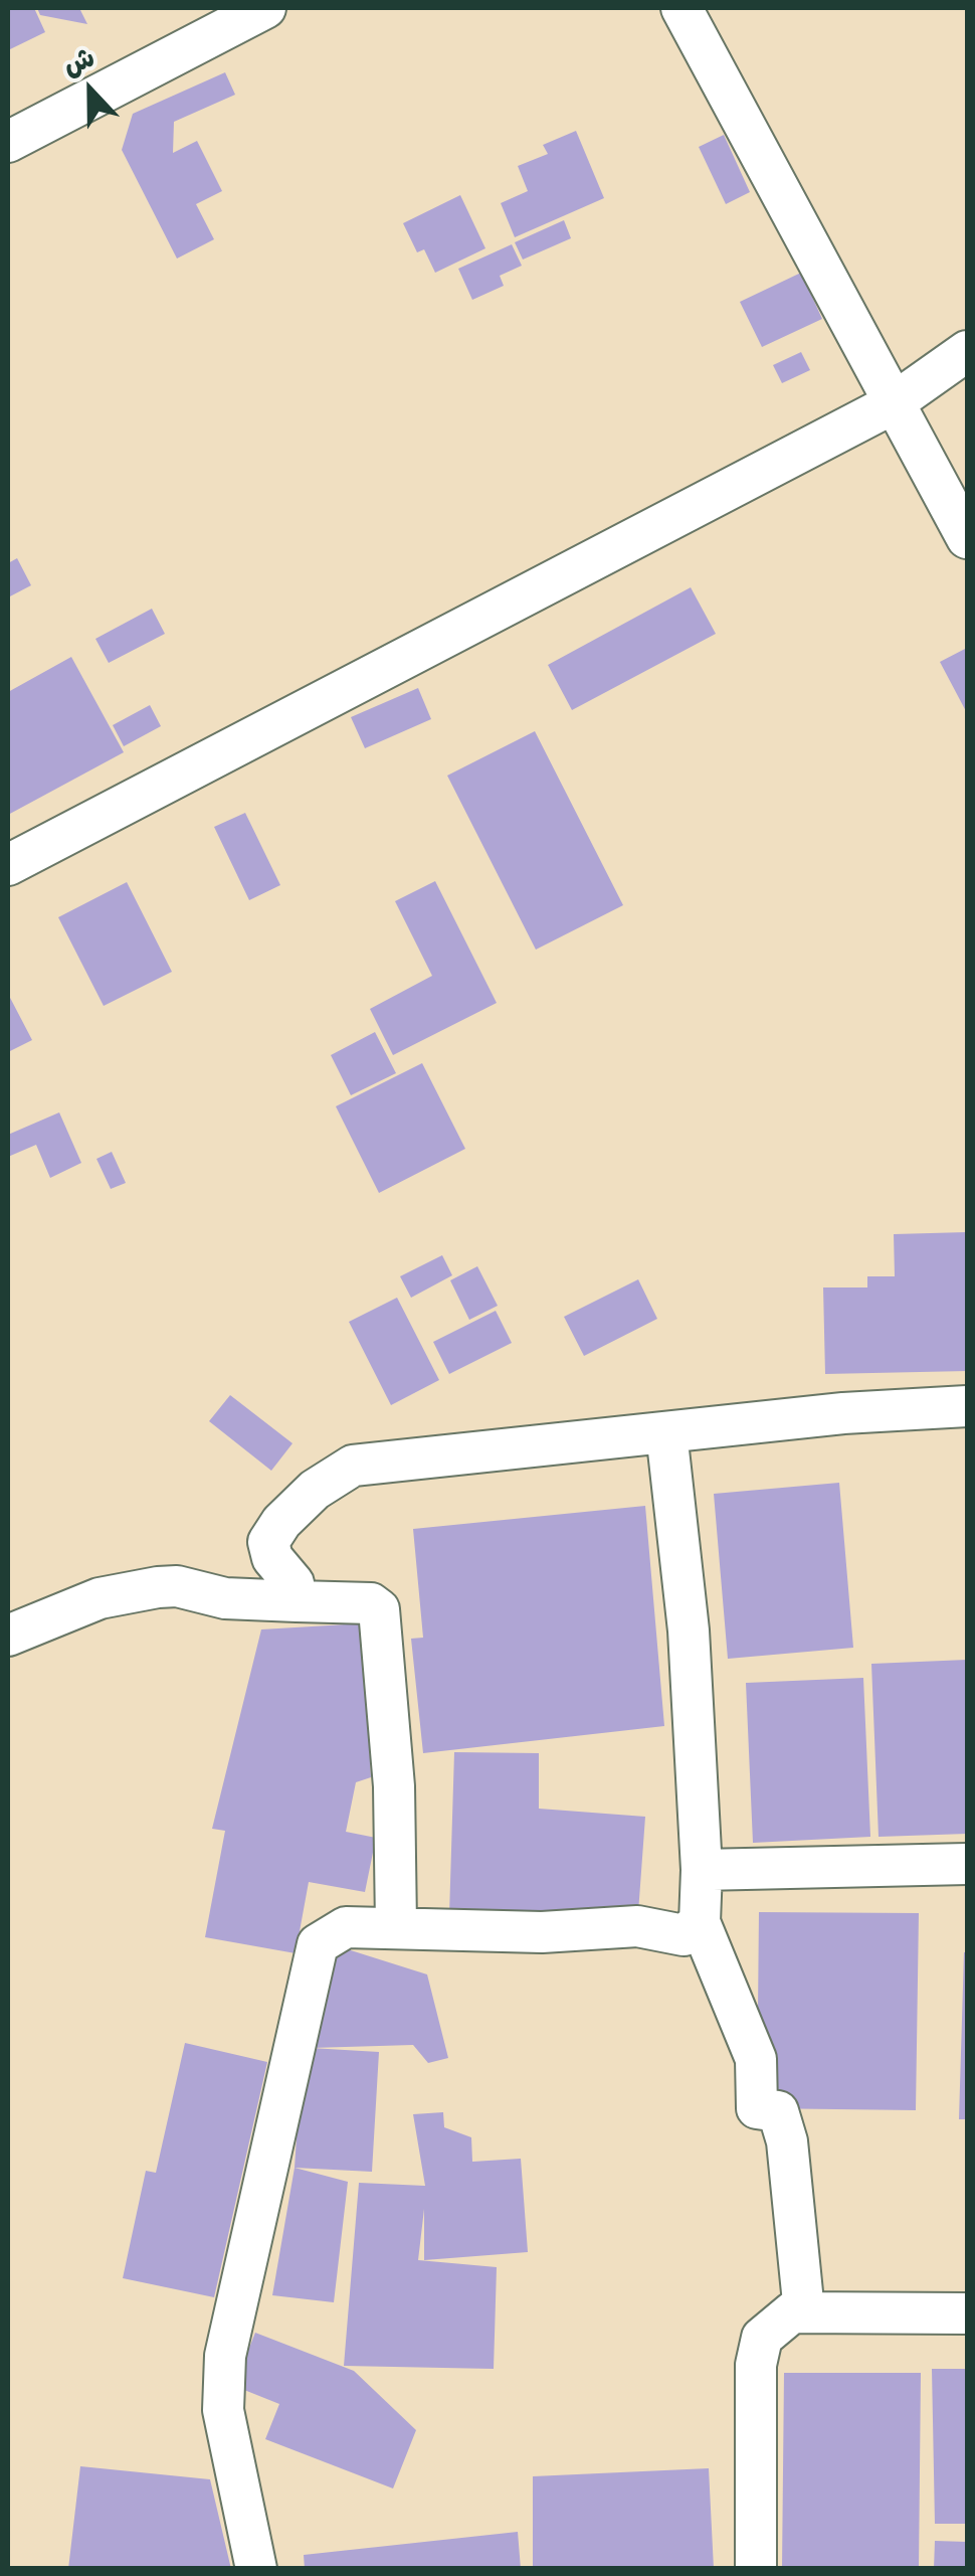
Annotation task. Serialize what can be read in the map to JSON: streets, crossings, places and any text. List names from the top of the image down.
{
  "north": "top"
}
